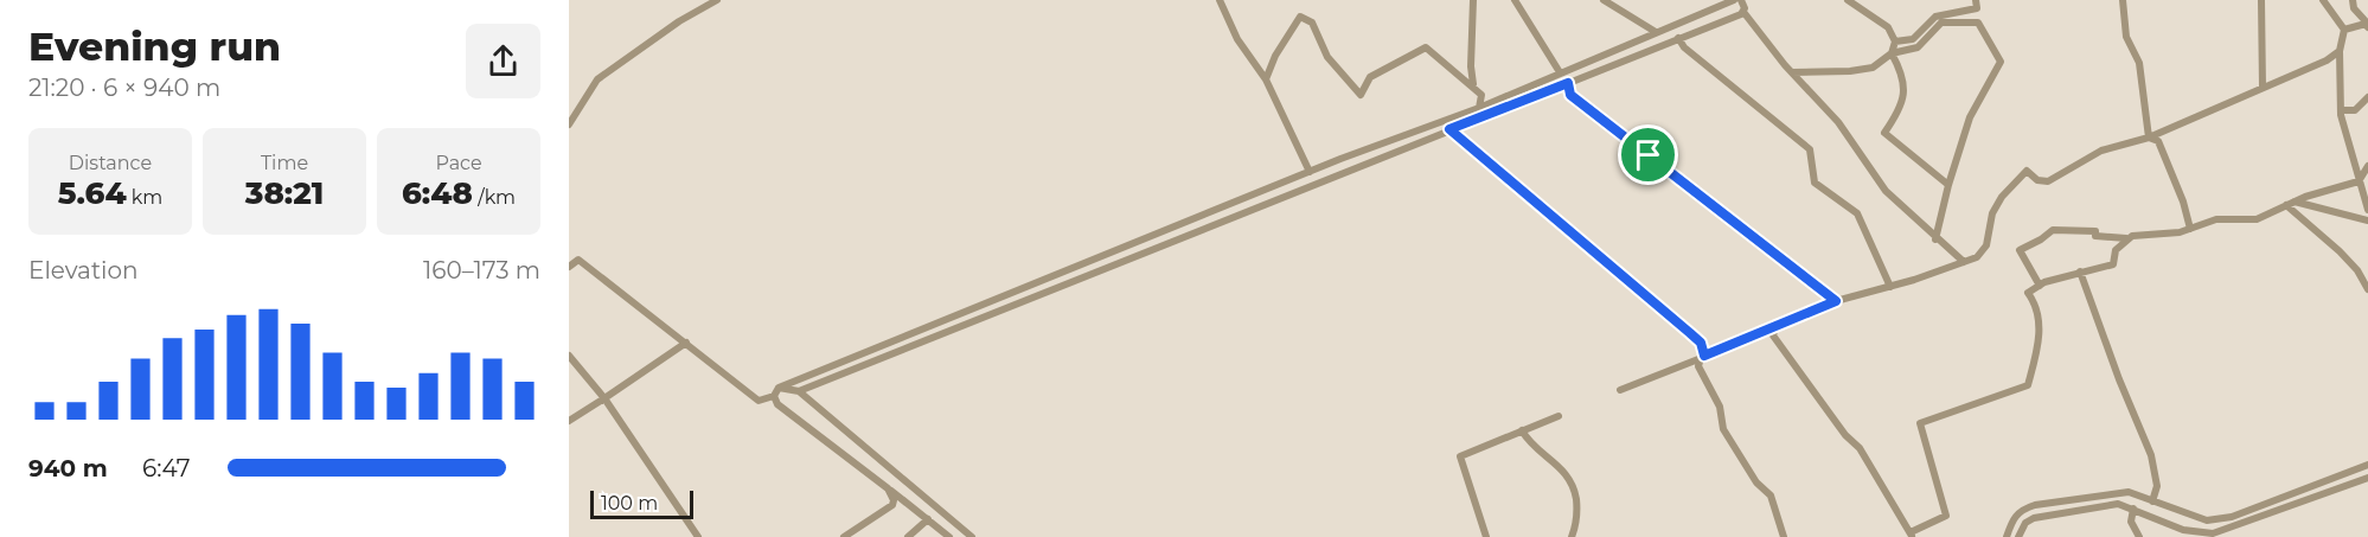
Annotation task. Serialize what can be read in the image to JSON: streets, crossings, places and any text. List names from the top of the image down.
{
  "scale_bar": "100 m",
  "page": {
    "heading": ["Evening run", "21:20 · 6 × 940 m"],
    "stats": [
      ["Distance", "5.64 km"],
      ["Time", "38:21"],
      ["Pace", "6:48 /km"]
    ],
    "chart": ["Elevation", "160–173 m"],
    "list": [
      {
        "name": "940 m",
        "note": "6:47"
      }
    ],
    "scale": "100 m"
  }
}
